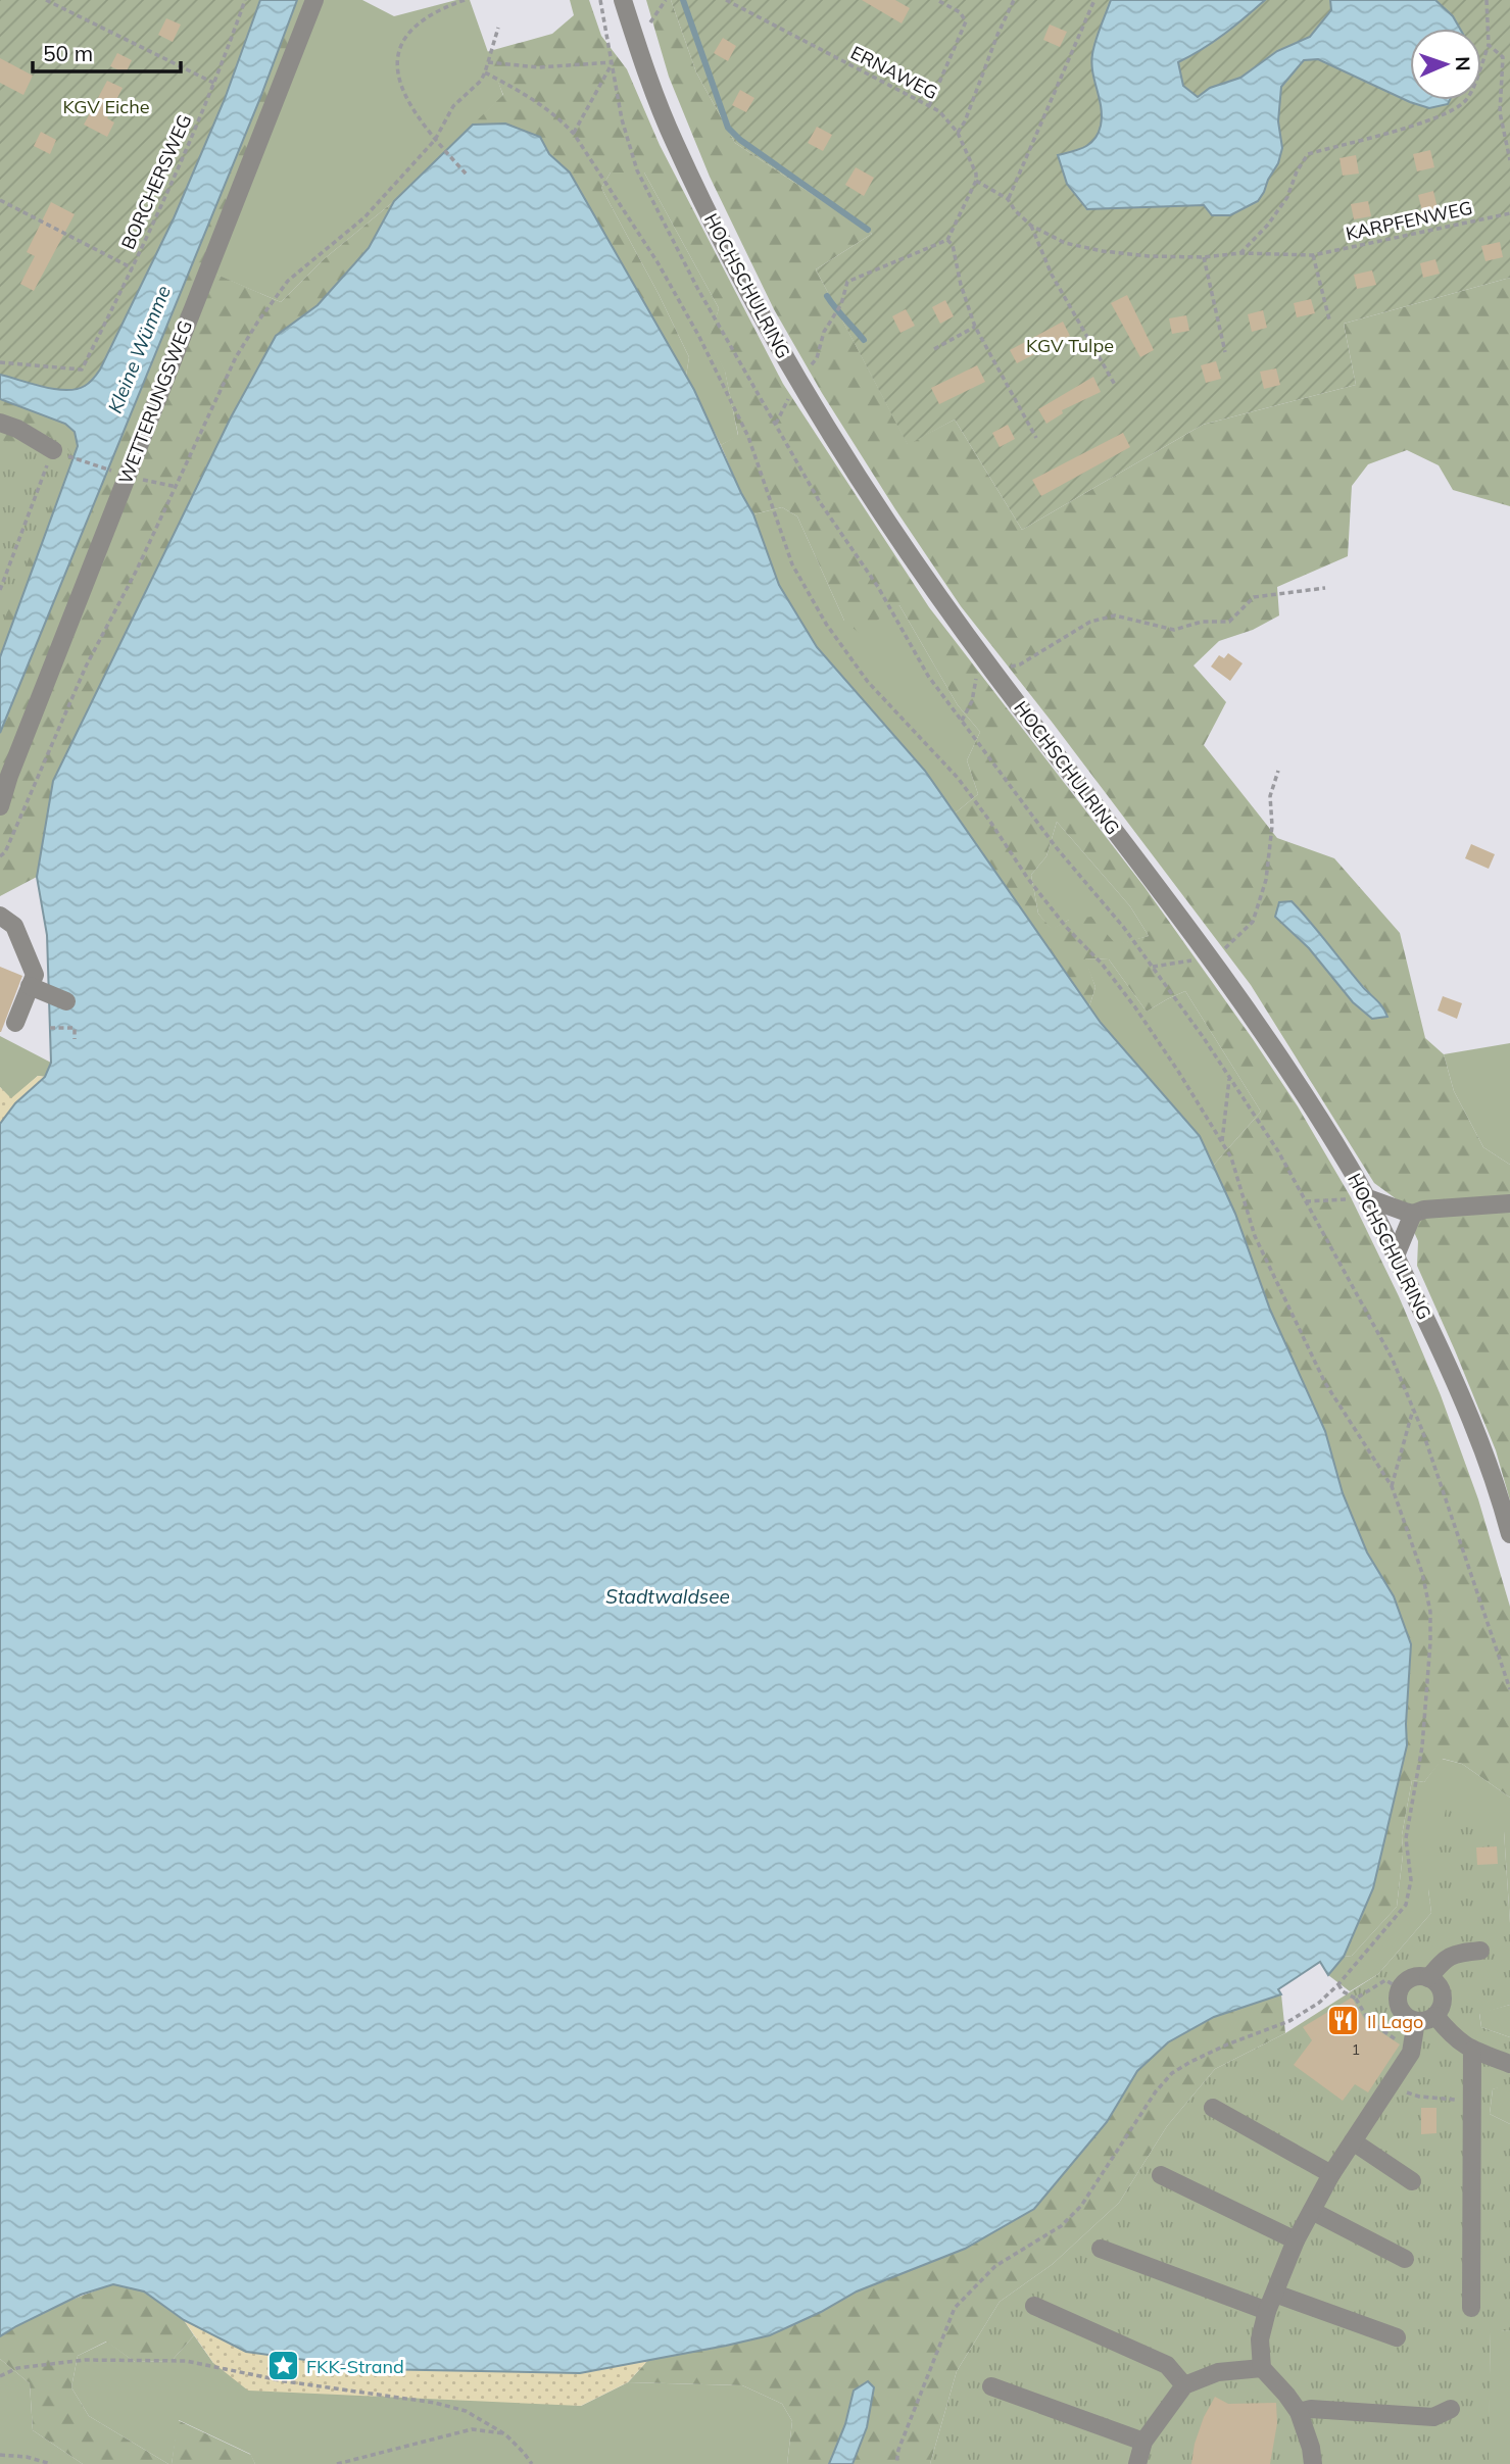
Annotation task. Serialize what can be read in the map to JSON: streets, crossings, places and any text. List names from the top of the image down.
{
  "streets": {
    "street": ["HOCHSCHULRING", "WETTERUNGSWEG"],
    "path": ["ERNAWEG", "BORCHERSWEG", "KARPFENWEG"]
  },
  "water": ["Kleine Wümme", "Stadtwaldsee"],
  "parks": ["KGV Eiche", "KGV Tulpe"],
  "places": {
    "restaurant": ["Il Lago"],
    "place": ["FKK-Strand"]
  },
  "house_numbers": ["1"],
  "scale_bar": "50 m",
  "north": "right"
}
